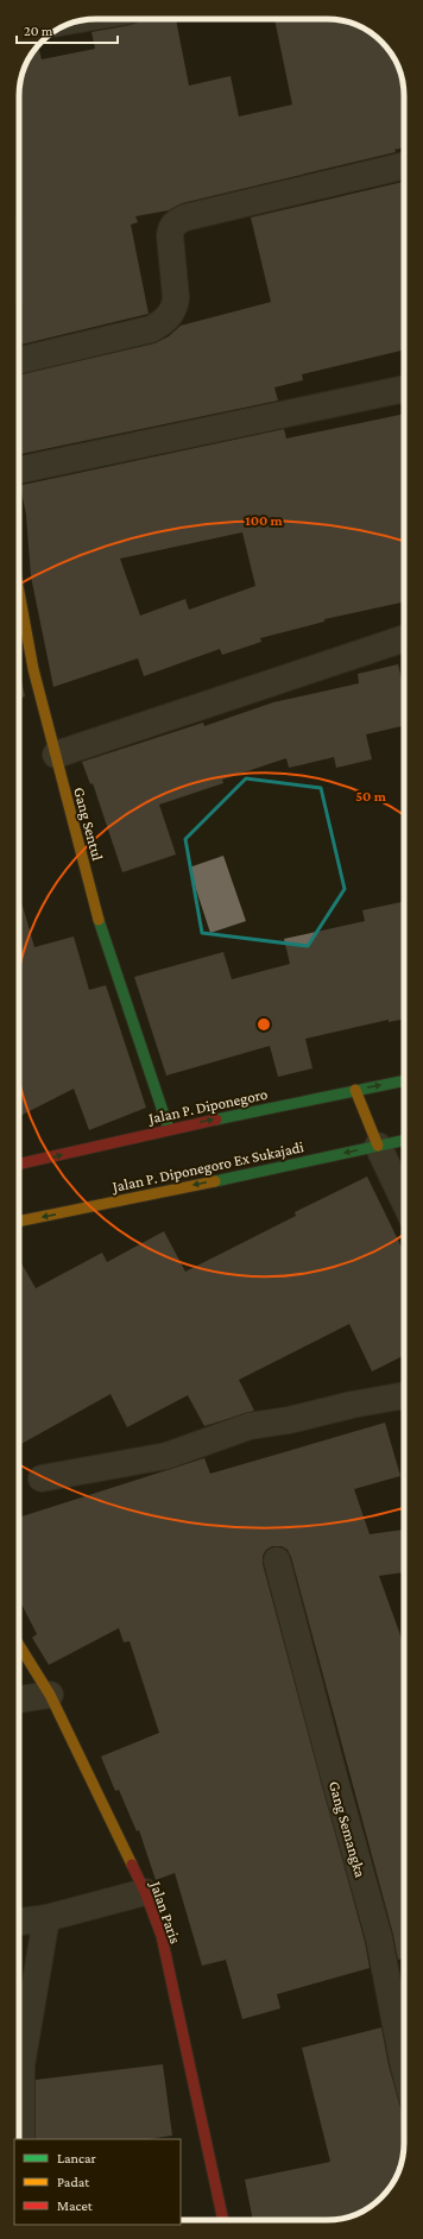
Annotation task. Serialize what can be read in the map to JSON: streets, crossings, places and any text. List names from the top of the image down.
{
  "streets": {
    "street": [
      "Gang Sentul",
      "Jalan P. Diponegoro",
      "Jalan P. Diponegoro Ex Sukajadi",
      "Gang Semangka",
      "Jalan Paris"
    ]
  },
  "crossings": [
    ["Gang Sentul", "Jalan P. Diponegoro"]
  ],
  "one_way": ["Jalan P. Diponegoro", "Jalan P. Diponegoro Ex Sukajadi"],
  "legend": ["Lancar", "Padat", "Macet"],
  "scale_bar": "20 m",
  "rings": ["100 m", "50 m"]
}
